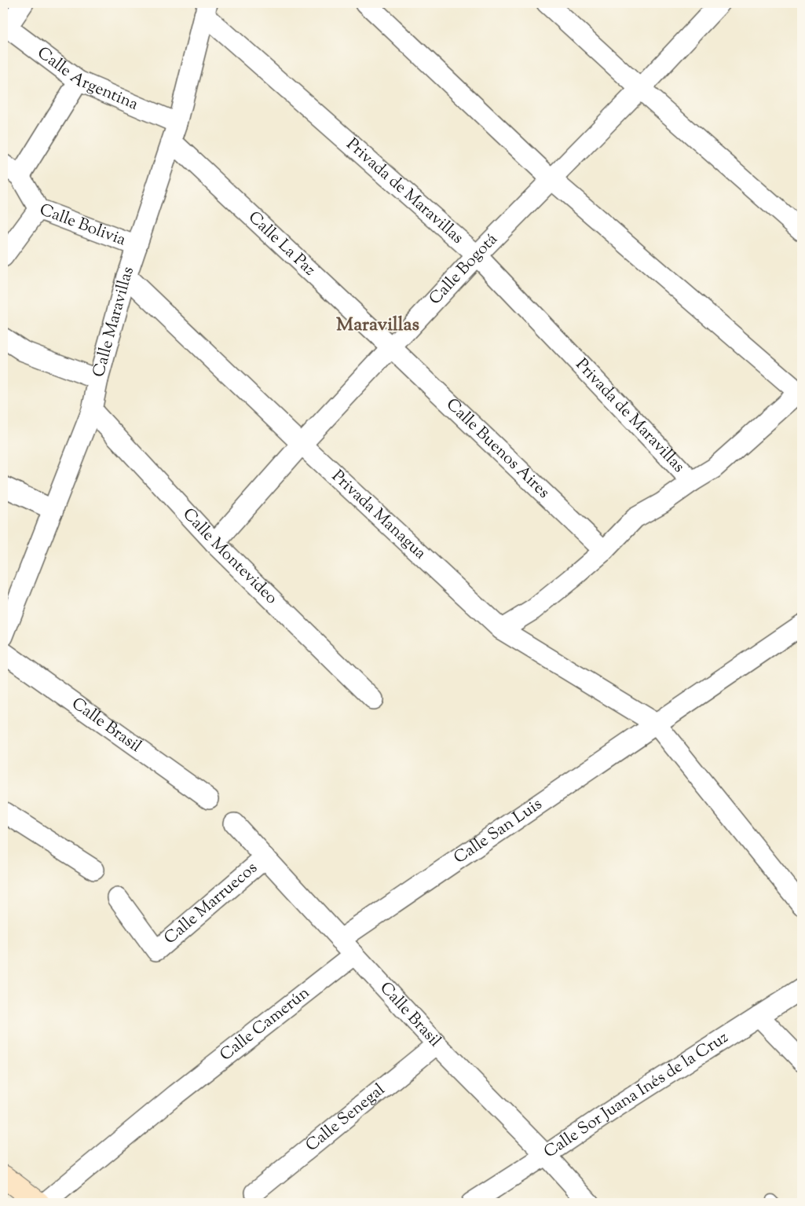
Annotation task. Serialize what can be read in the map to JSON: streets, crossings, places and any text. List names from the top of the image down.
{
  "streets": {
    "street": [
      "Calle Argentina",
      "Privada de Maravillas",
      "Calle Bolivia",
      "Calle La Paz",
      "Calle Bogotá",
      "Calle Maravillas",
      "Calle Buenos Aires",
      "Privada Managua",
      "Calle Montevideo",
      "Calle Brasil",
      "Calle San Luis",
      "Calle Marruecos",
      "Calle Camerún",
      "Calle Sor Juana Inés de la Cruz",
      "Calle Senegal"
    ]
  },
  "crossings": [
    ["Calle Argentina", "Calle La Paz"],
    ["Calle Argentina", "Calle Maravillas"],
    ["Privada de Maravillas", "Calle Bogotá"],
    ["Privada de Maravillas", "Calle Maravillas"],
    ["Calle Bolivia", "Calle Maravillas"],
    ["Calle La Paz", "Calle Bogotá"],
    ["Calle La Paz", "Calle Maravillas"],
    ["Calle La Paz", "Calle Buenos Aires"],
    ["Calle Bogotá", "Calle Buenos Aires"],
    ["Calle Bogotá", "Privada Managua"],
    ["Calle Bogotá", "Calle Montevideo"],
    ["Calle Maravillas", "Privada Managua"],
    ["Calle Maravillas", "Calle Montevideo"],
    ["Privada Managua", "Calle San Luis"],
    ["Calle Brasil", "Calle San Luis"],
    ["Calle Brasil", "Calle Marruecos"],
    ["Calle Brasil", "Calle Camerún"],
    ["Calle Brasil", "Calle Sor Juana Inés de la Cruz"],
    ["Calle Brasil", "Calle Senegal"]
  ],
  "districts": ["Maravillas"]
}
